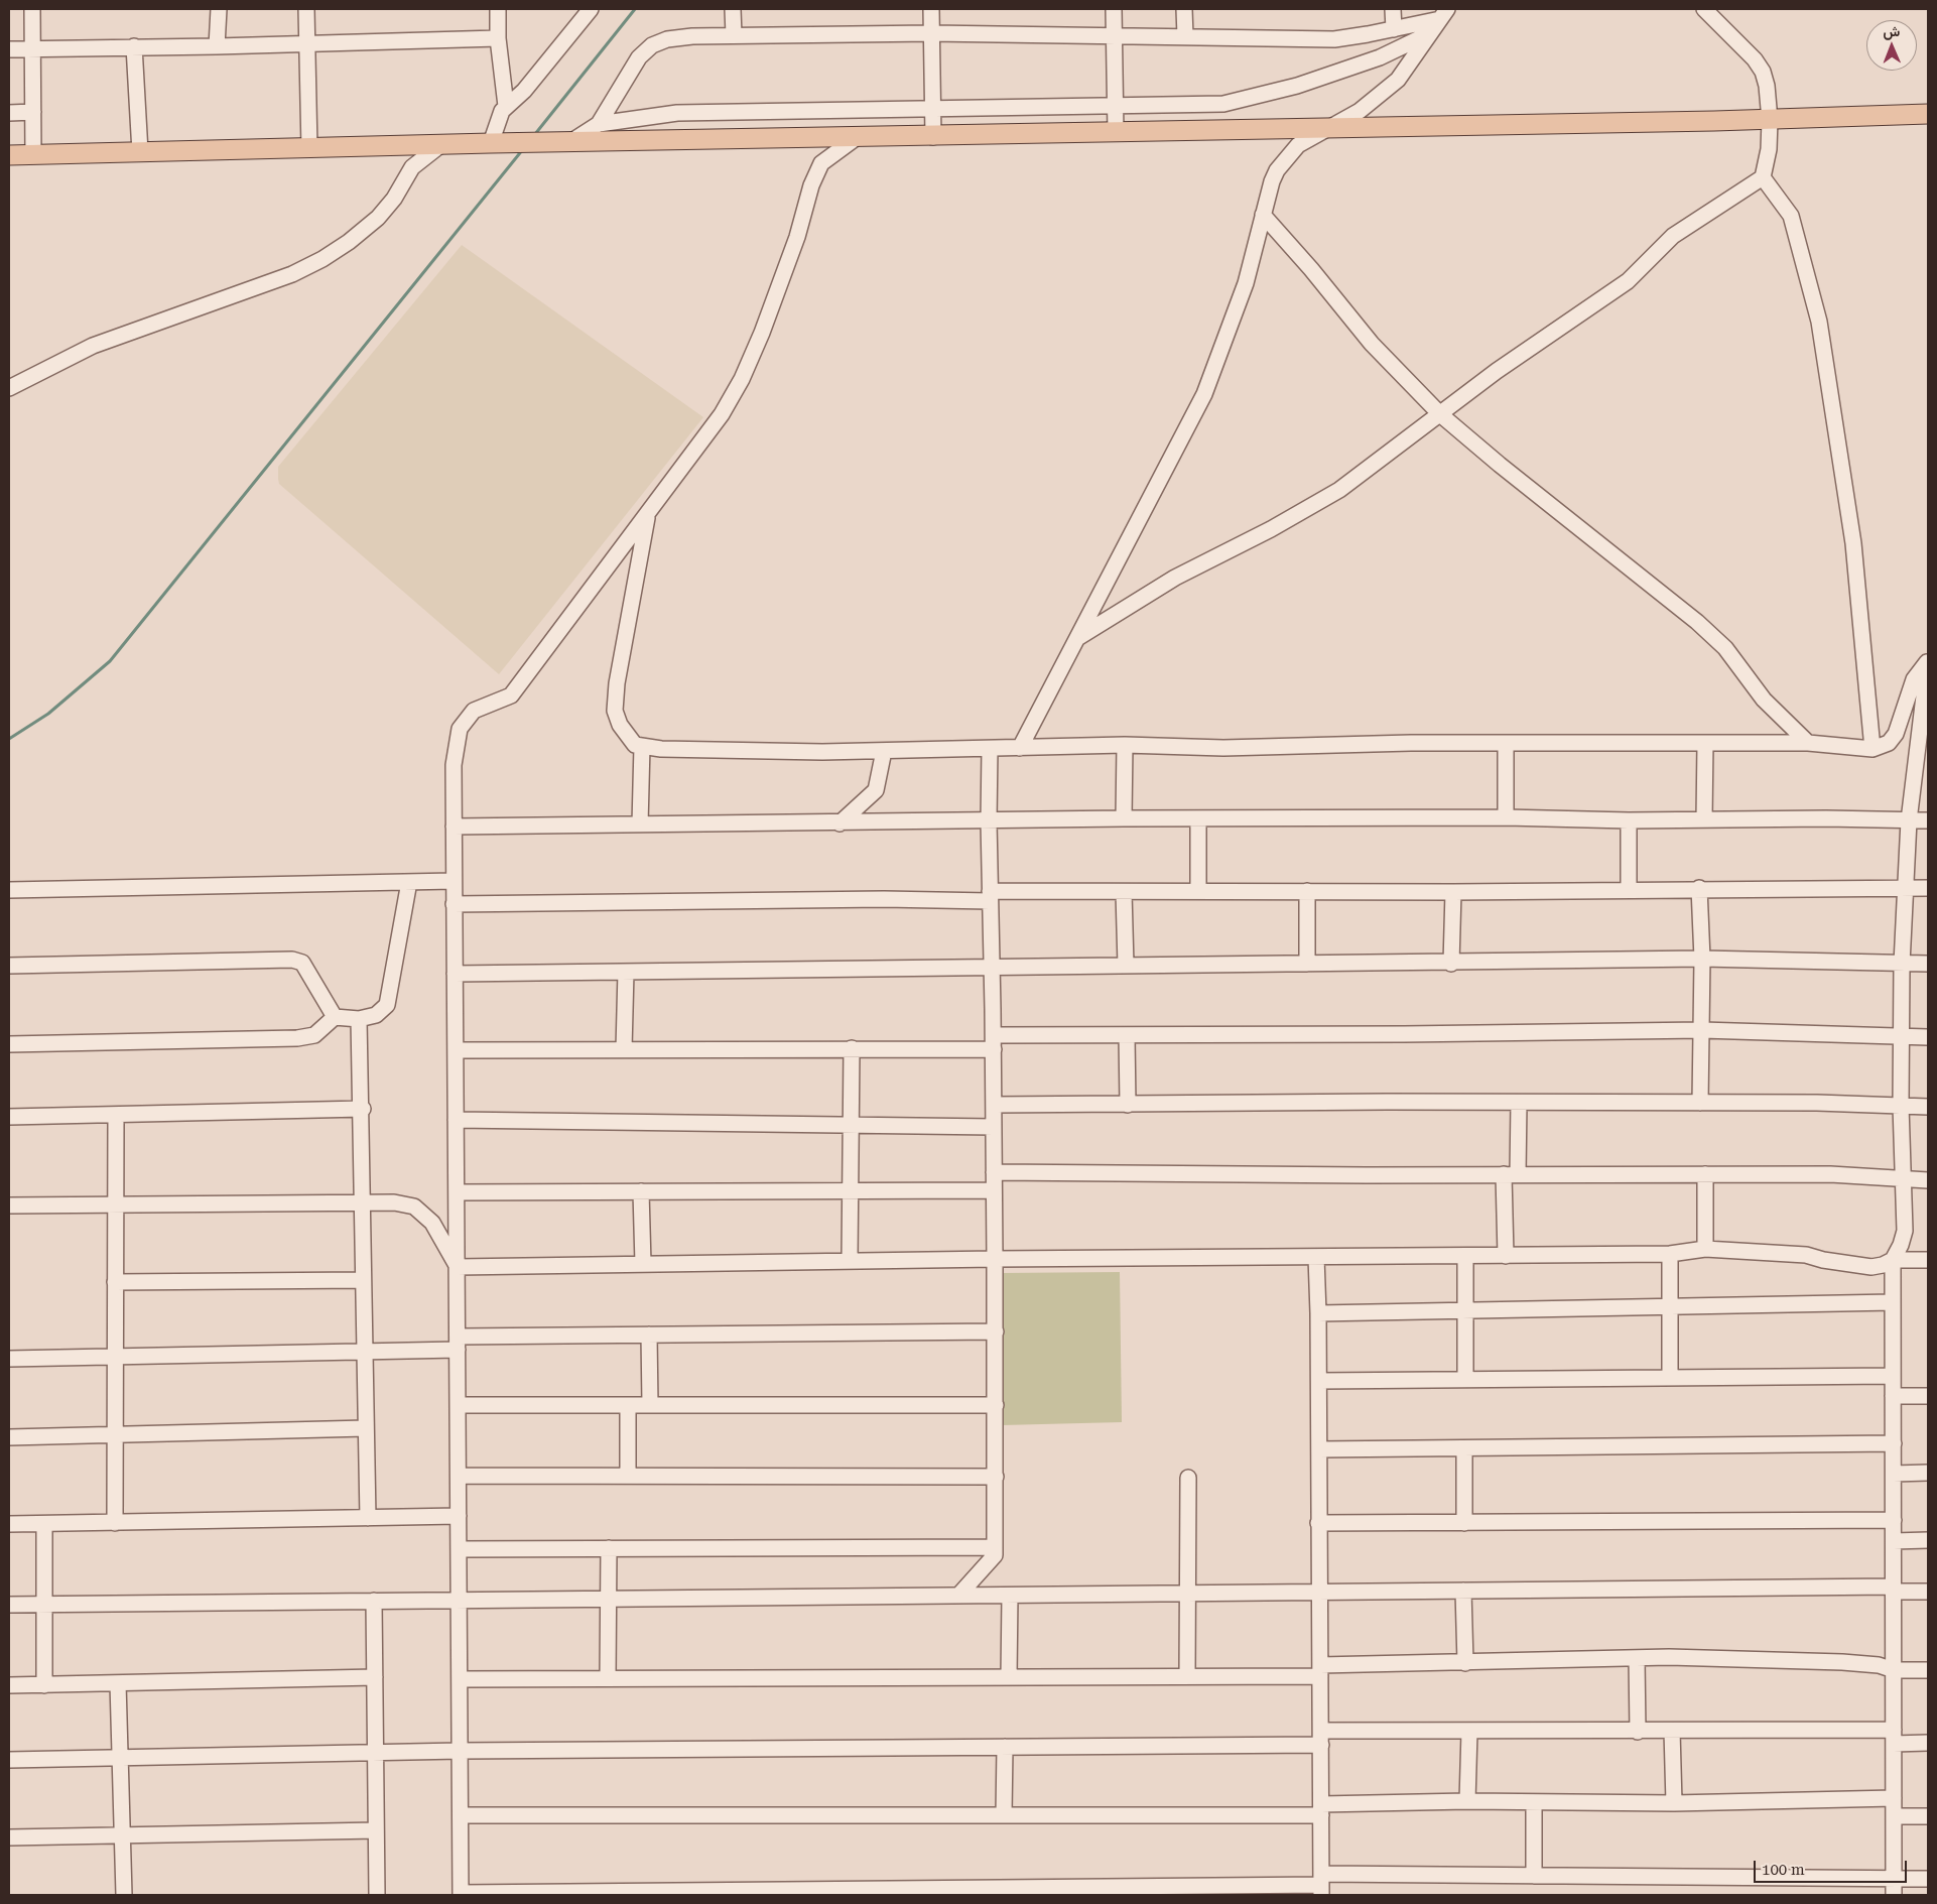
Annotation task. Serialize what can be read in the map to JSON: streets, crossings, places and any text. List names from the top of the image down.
{
  "scale_bar": "100 m",
  "north": "top"
}
